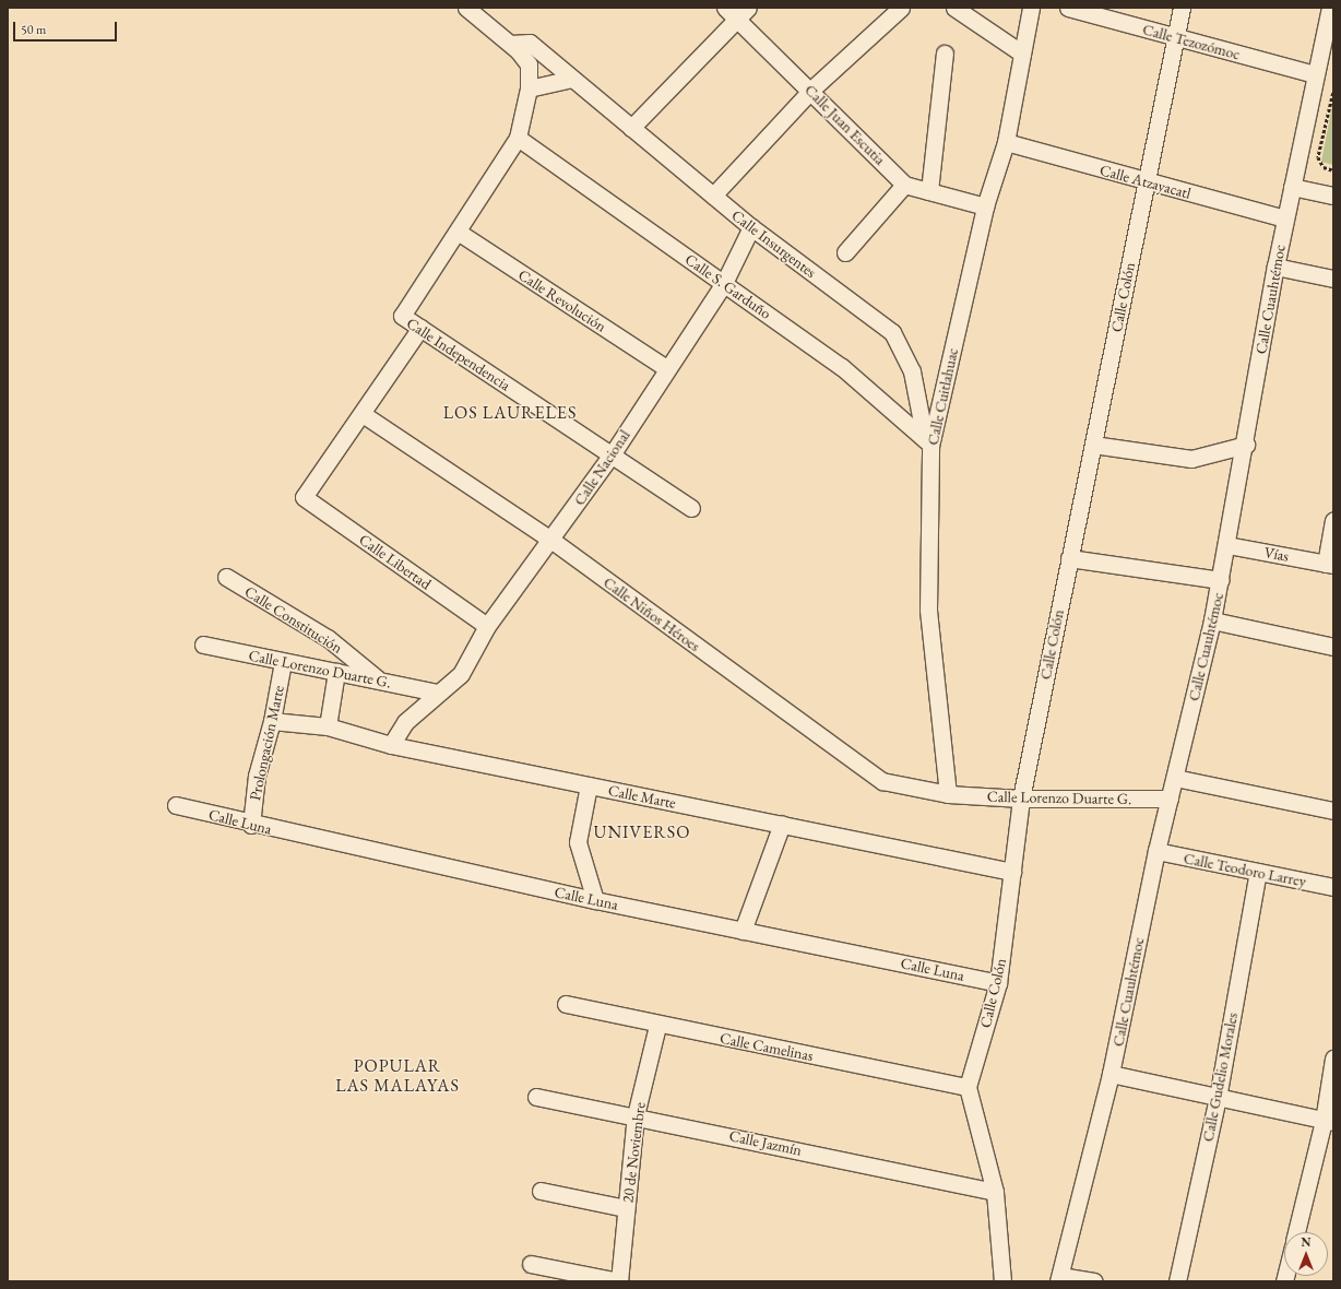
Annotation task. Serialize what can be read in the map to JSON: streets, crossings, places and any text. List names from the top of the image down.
{
  "streets": {
    "street": [
      "Calle Tezozómoc",
      "Calle Juan Escutia",
      "Calle Atzayacatl",
      "Calle Insurgentes",
      "Calle S. Garduño",
      "Calle Colón",
      "Calle Cuauhtémoc",
      "Calle Revolución",
      "Calle Independencia",
      "Calle Cuitlahuac",
      "Calle Nacional",
      "Vías",
      "Calle Libertad",
      "Calle Niños Héroes",
      "Calle Constitución",
      "Calle Lorenzo Duarte G.",
      "Prolongación Marte",
      "Calle Marte",
      "Calle Luna",
      "Calle Teodoro Larrey",
      "Calle Camelinas",
      "Calle Gudelio Morales",
      "Calle Jazmín",
      "20 de Noviembre"
    ]
  },
  "crossings": [
    ["Calle Tezozómoc", "Calle Colón"],
    ["Calle Tezozómoc", "Calle Cuauhtémoc"],
    ["Calle Atzayacatl", "Calle Colón"],
    ["Calle Atzayacatl", "Calle Cuauhtémoc"],
    ["Calle Atzayacatl", "Calle Cuitlahuac"],
    ["Calle Insurgentes", "Calle S. Garduño"],
    ["Calle Insurgentes", "Calle Cuitlahuac"],
    ["Calle Insurgentes", "Calle Nacional"],
    ["Calle S. Garduño", "Calle Cuitlahuac"],
    ["Calle S. Garduño", "Calle Nacional"],
    ["Calle Colón", "Calle Lorenzo Duarte G."],
    ["Calle Colón", "Calle Marte"],
    ["Calle Colón", "Calle Luna"],
    ["Calle Colón", "Calle Camelinas"],
    ["Calle Cuauhtémoc", "Vías"],
    ["Calle Cuauhtémoc", "Calle Lorenzo Duarte G."],
    ["Calle Cuauhtémoc", "Calle Teodoro Larrey"],
    ["Calle Revolución", "Calle Independencia"],
    ["Calle Revolución", "Calle Nacional"],
    ["Calle Independencia", "Calle Nacional"],
    ["Calle Cuitlahuac", "Calle Niños Héroes"],
    ["Calle Cuitlahuac", "Calle Lorenzo Duarte G."],
    ["Calle Nacional", "Calle Libertad"],
    ["Calle Nacional", "Calle Niños Héroes"],
    ["Calle Nacional", "Calle Lorenzo Duarte G."],
    ["Calle Nacional", "Calle Marte"],
    ["Calle Libertad", "Calle Niños Héroes"],
    ["Calle Niños Héroes", "Calle Lorenzo Duarte G."],
    ["Calle Constitución", "Calle Lorenzo Duarte G."],
    ["Calle Lorenzo Duarte G.", "Prolongación Marte"],
    ["Prolongación Marte", "Calle Marte"],
    ["Prolongación Marte", "Calle Luna"],
    ["Calle Teodoro Larrey", "Calle Gudelio Morales"],
    ["Calle Camelinas", "20 de Noviembre"],
    ["Calle Jazmín", "20 de Noviembre"]
  ],
  "districts": ["LOS LAURELES", "UNIVERSO", "POPULAR LAS MALAYAS"],
  "scale_bar": "50 m",
  "north": "top"
}
